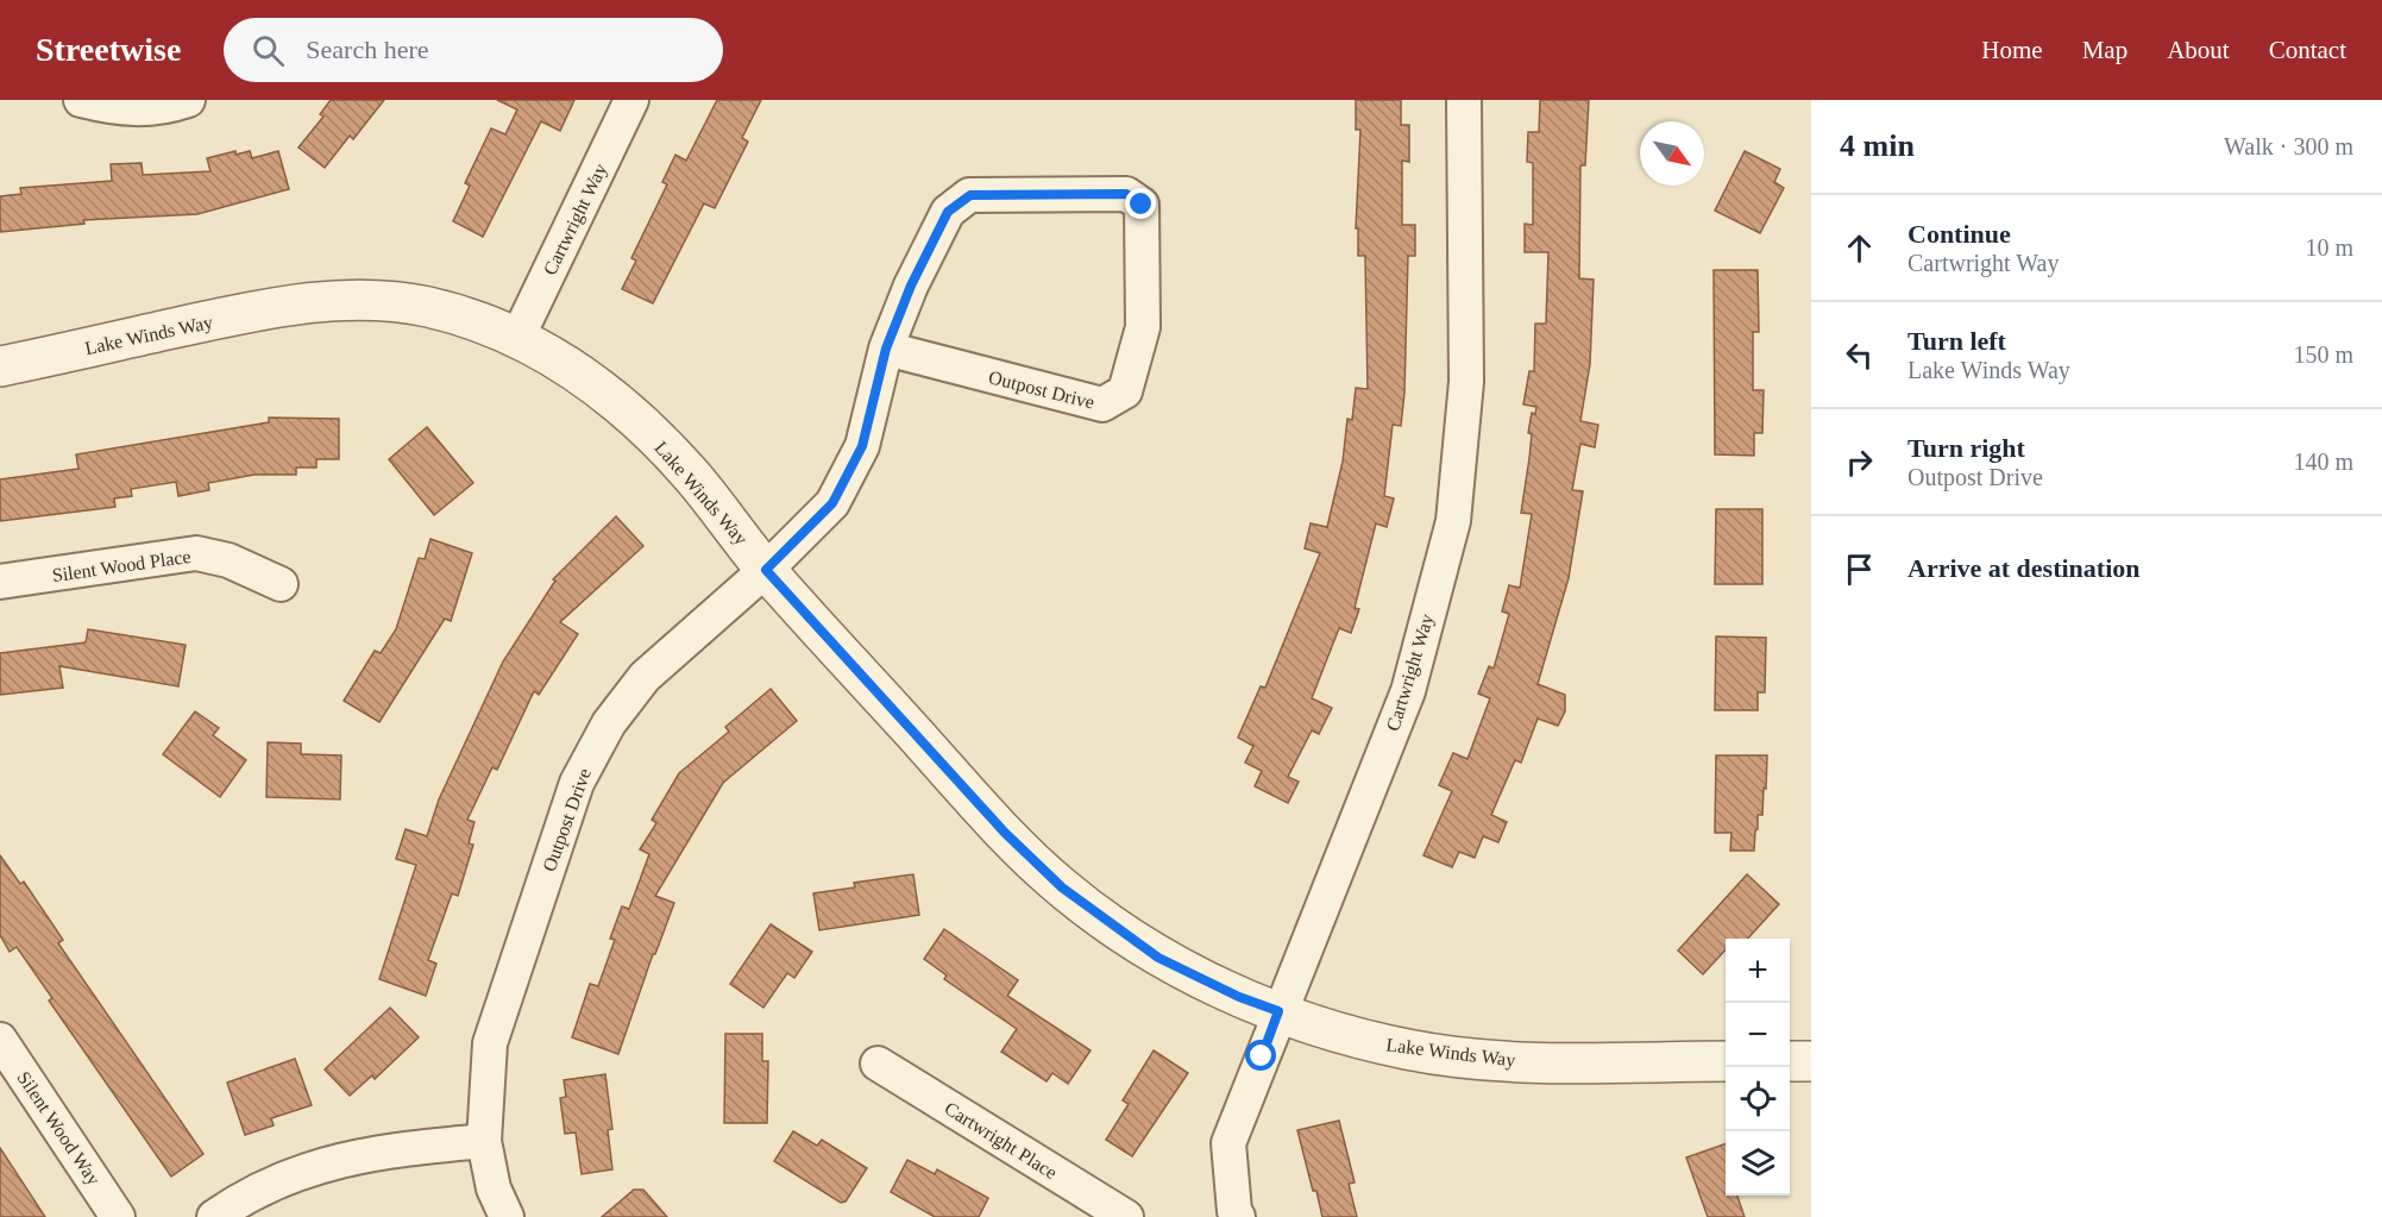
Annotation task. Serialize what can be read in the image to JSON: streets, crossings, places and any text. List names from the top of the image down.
{
  "streets": {
    "street": [
      "Cartwright Way",
      "Lake Winds Way",
      "Outpost Drive",
      "Silent Wood Place",
      "Silent Wood Way",
      "Cartwright Place"
    ]
  },
  "crossings": [
    ["Cartwright Way", "Lake Winds Way"],
    ["Lake Winds Way", "Outpost Drive"]
  ],
  "north": "bottom right",
  "page": {
    "header": "Streetwise",
    "search": "Search here",
    "nav": [
      "Home",
      "Map",
      "About",
      "Contact"
    ],
    "heading": ["4 min", "Walk · 300 m"],
    "list": [
      ["Continue", "Cartwright Way", "10 m"],
      ["Turn left", "Lake Winds Way", "150 m"],
      ["Turn right", "Outpost Drive", "140 m"],
      "Arrive at destination"
    ],
    "map_buttons": ["+", "−"]
  }
}
